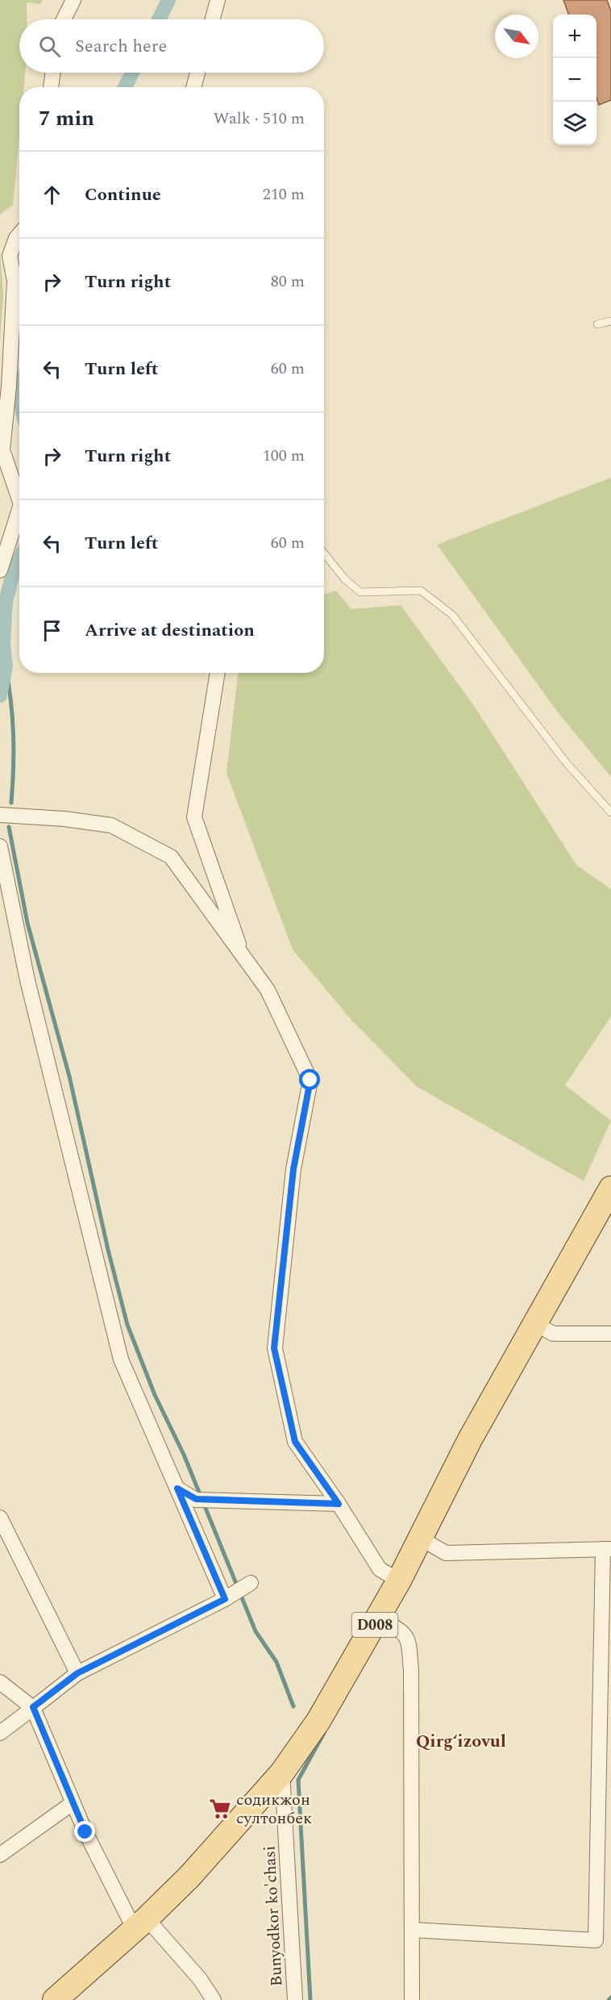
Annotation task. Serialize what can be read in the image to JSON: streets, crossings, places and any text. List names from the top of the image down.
{
  "streets": {
    "main road": ["D008"],
    "street": ["Bunyodkor ko'chasi"]
  },
  "crossings": [
    ["D008", "Bunyodkor ko'chasi"]
  ],
  "districts": ["Qirgʻizovul"],
  "places": {
    "supermarket": ["содикжон султонбек"]
  },
  "north": "bottom right",
  "page": {
    "map_buttons": ["+", "−"],
    "search": "Search here",
    "heading": ["7 min", "Walk · 510 m"],
    "list": [
      ["Continue", "210 m"],
      ["Turn right", "80 m"],
      ["Turn left", "60 m"],
      ["Turn right", "100 m"],
      ["Turn left", "60 m"],
      "Arrive at destination"
    ]
  }
}
